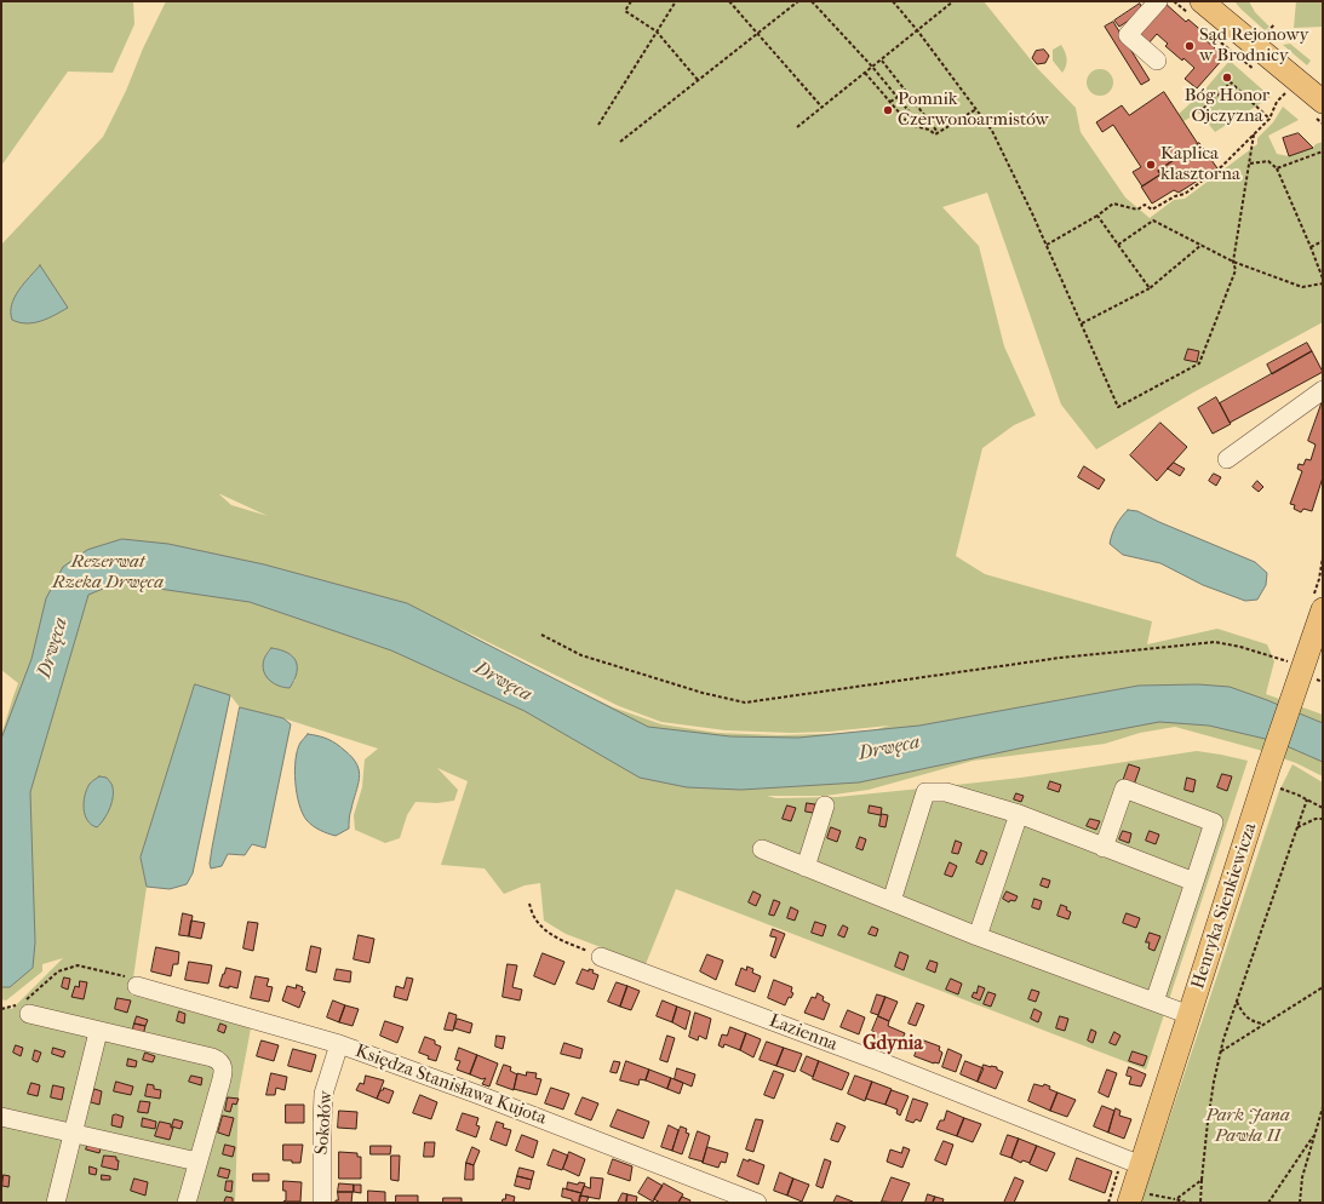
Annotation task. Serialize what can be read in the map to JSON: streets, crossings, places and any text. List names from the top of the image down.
{
  "streets": {
    "main road": ["Henryka Sienkiewicza"],
    "street": ["Łazienna", "Księdza Stanisława Kujota", "Sokołów"]
  },
  "crossings": [
    ["Henryka Sienkiewicza", "Łazienna"],
    ["Księdza Stanisława Kujota", "Sokołów"]
  ],
  "districts": ["Gdynia"],
  "water": ["Drwęca"],
  "parks": ["Rezerwat Rzeka Drwęca", "Park Jana Pawła II"],
  "places": [
    "Sąd Rejonowy w Brodnicy",
    "Bóg Honor Ojczyzna",
    "Pomnik Czerwonoarmistów",
    "Kaplica klasztorna"
  ]
}
